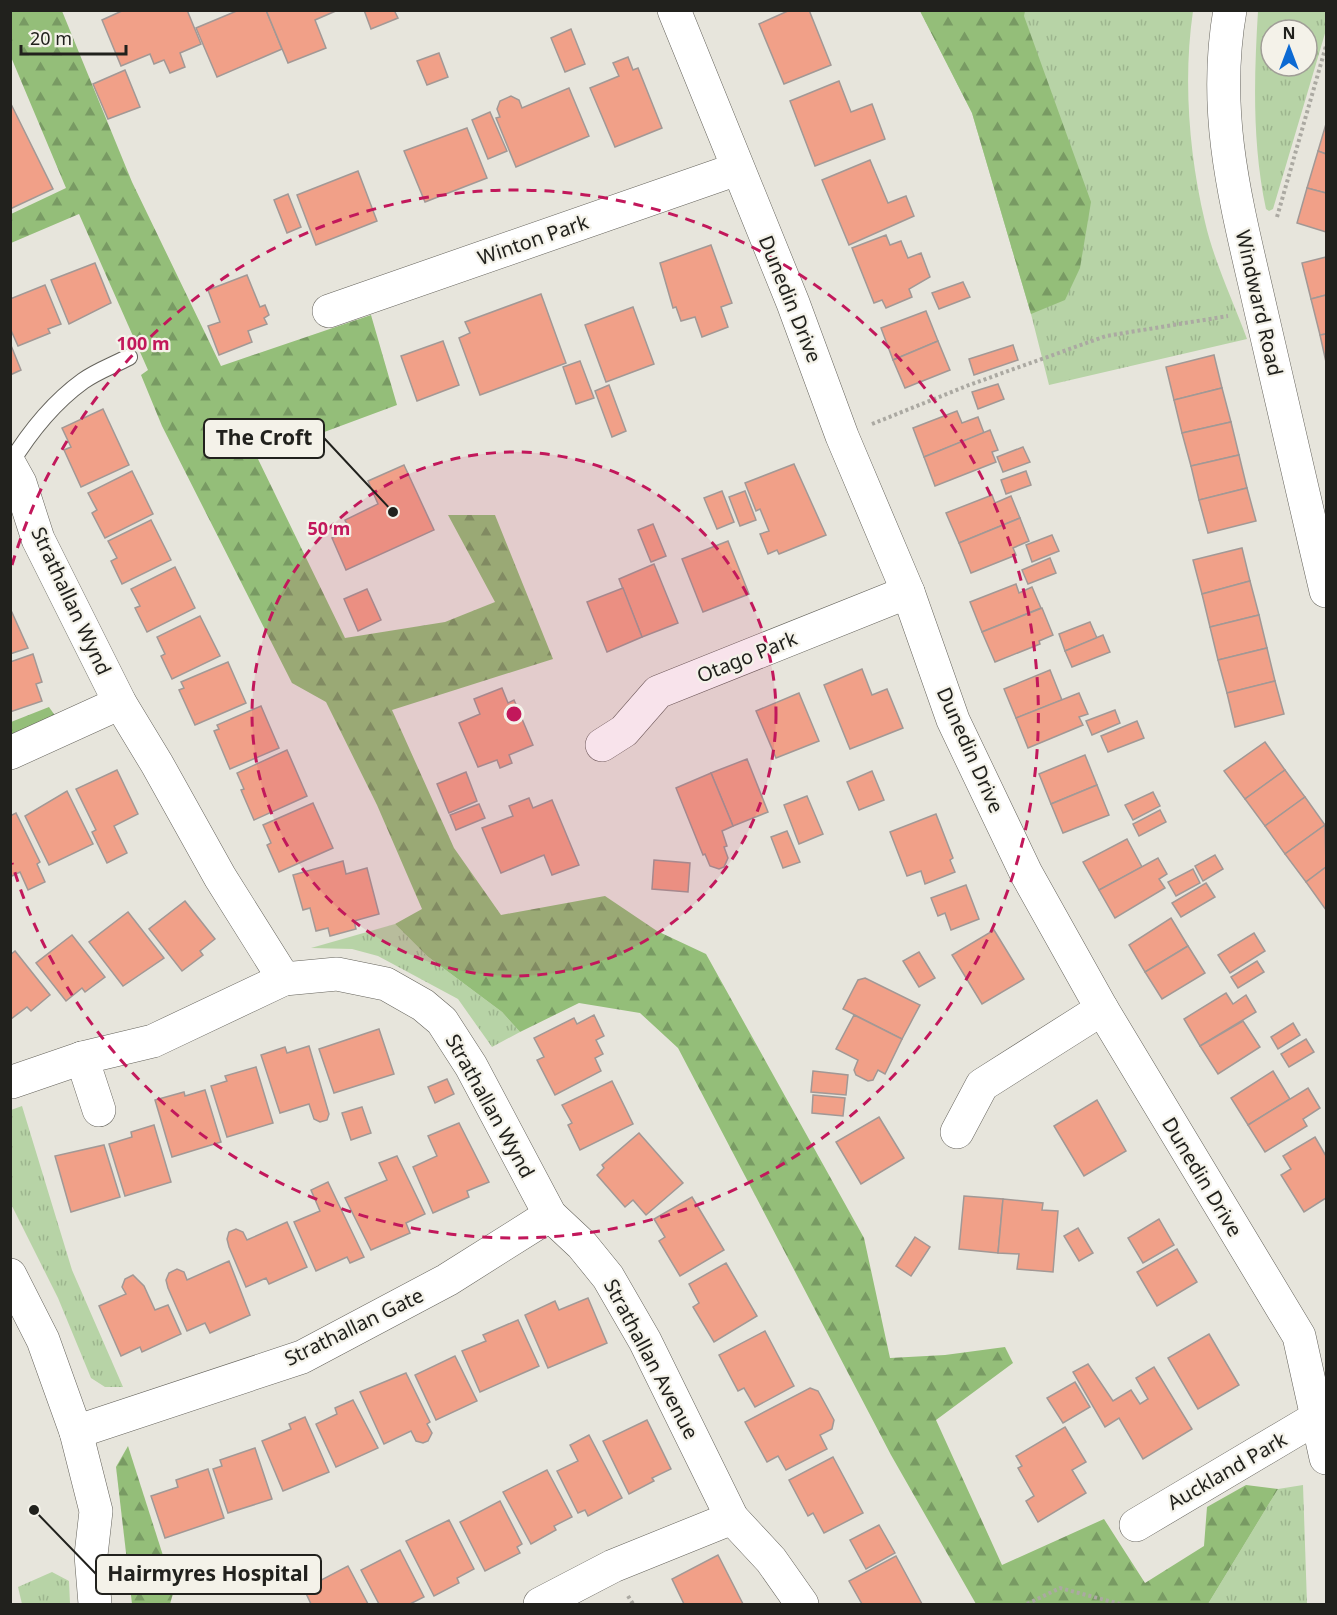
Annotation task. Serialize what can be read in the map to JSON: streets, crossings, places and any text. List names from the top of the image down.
{
  "streets": {
    "street": [
      "Winton Park",
      "Dunedin Drive",
      "Windward Road",
      "Strathallan Wynd",
      "Otago Park",
      "Strathallan Gate",
      "Strathallan Avenue",
      "Auckland Park"
    ]
  },
  "crossings": [
    ["Winton Park", "Dunedin Drive"],
    ["Dunedin Drive", "Otago Park"],
    ["Dunedin Drive", "Auckland Park"],
    ["Strathallan Wynd", "Strathallan Gate"],
    ["Strathallan Wynd", "Strathallan Avenue"],
    ["Strathallan Gate", "Strathallan Avenue"]
  ],
  "places": ["The Croft", "Hairmyres Hospital"],
  "scale_bar": "20 m",
  "north": "top",
  "rings": ["100 m", "50 m"]
}
